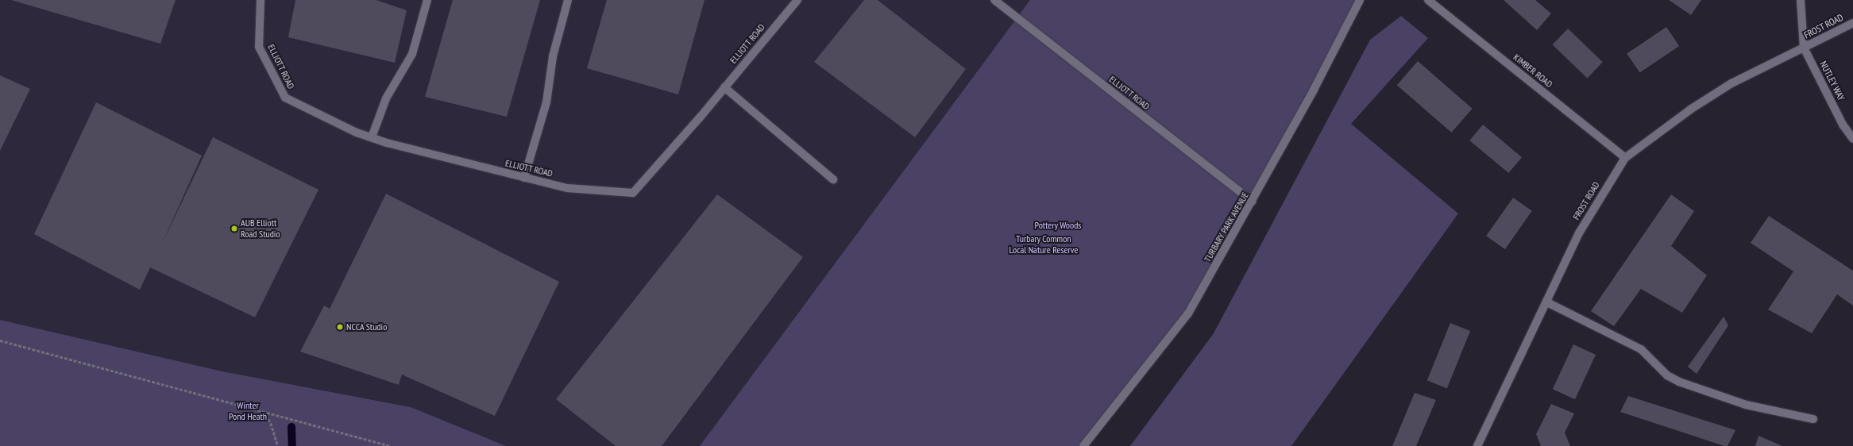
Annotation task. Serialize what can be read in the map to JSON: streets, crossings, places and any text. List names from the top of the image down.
{
  "streets": {
    "street": [
      "FROST ROAD",
      "ELLIOTT ROAD",
      "KIMBER ROAD",
      "NUTLEY WAY",
      "TURBARY PARK AVENUE"
    ]
  },
  "crossings": [
    ["FROST ROAD", "KIMBER ROAD"],
    ["FROST ROAD", "NUTLEY WAY"],
    ["ELLIOTT ROAD", "TURBARY PARK AVENUE"]
  ],
  "parks": ["Pottery Woods", "Turbary Common Local Nature Reserve", "Winter Pond Heath"],
  "places": ["AUB Elliott Road Studio", "NCCA Studio"]
}
